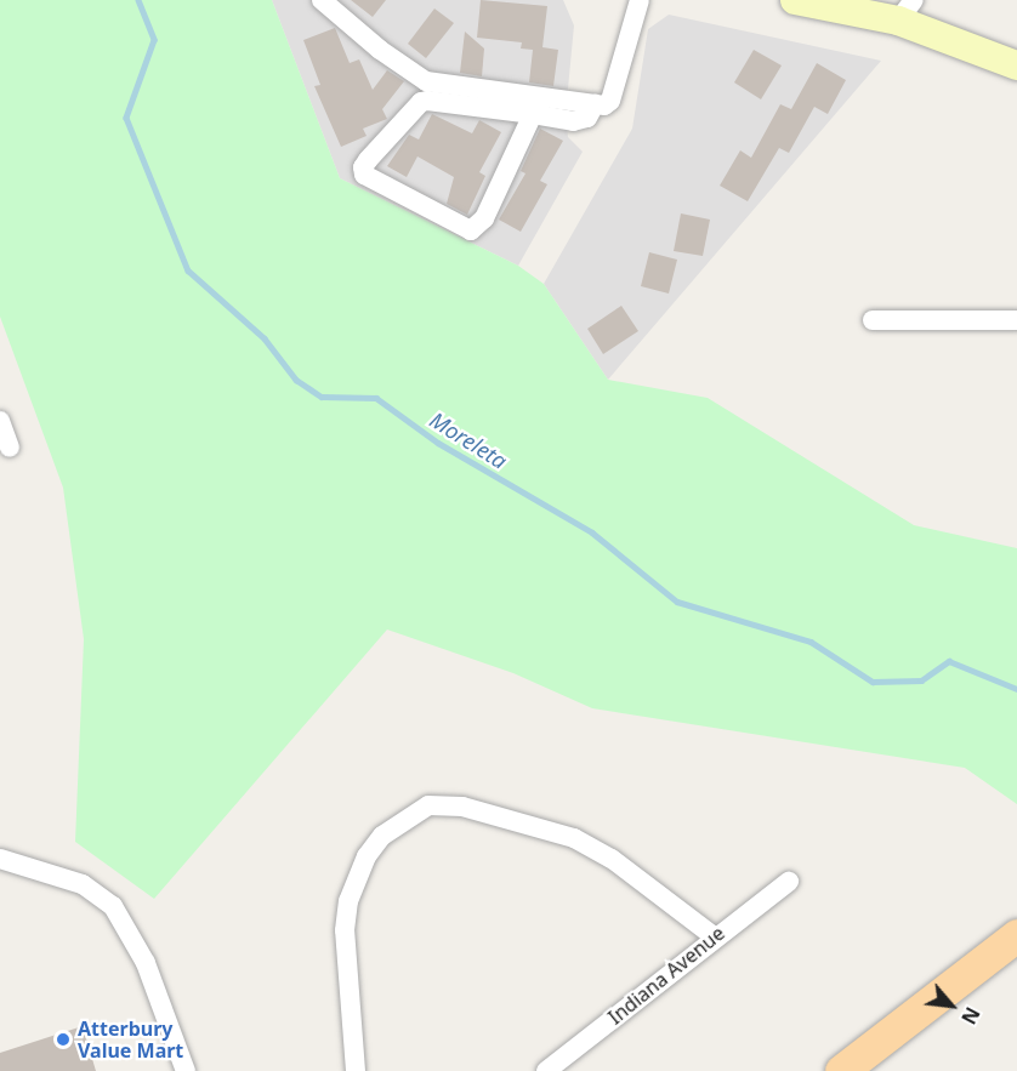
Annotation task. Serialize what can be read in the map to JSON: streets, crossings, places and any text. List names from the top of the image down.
{
  "streets": {
    "street": ["Indiana Avenue"]
  },
  "water": ["Moreleta"],
  "places": ["Atterbury Value Mart"],
  "north": "bottom right"
}
